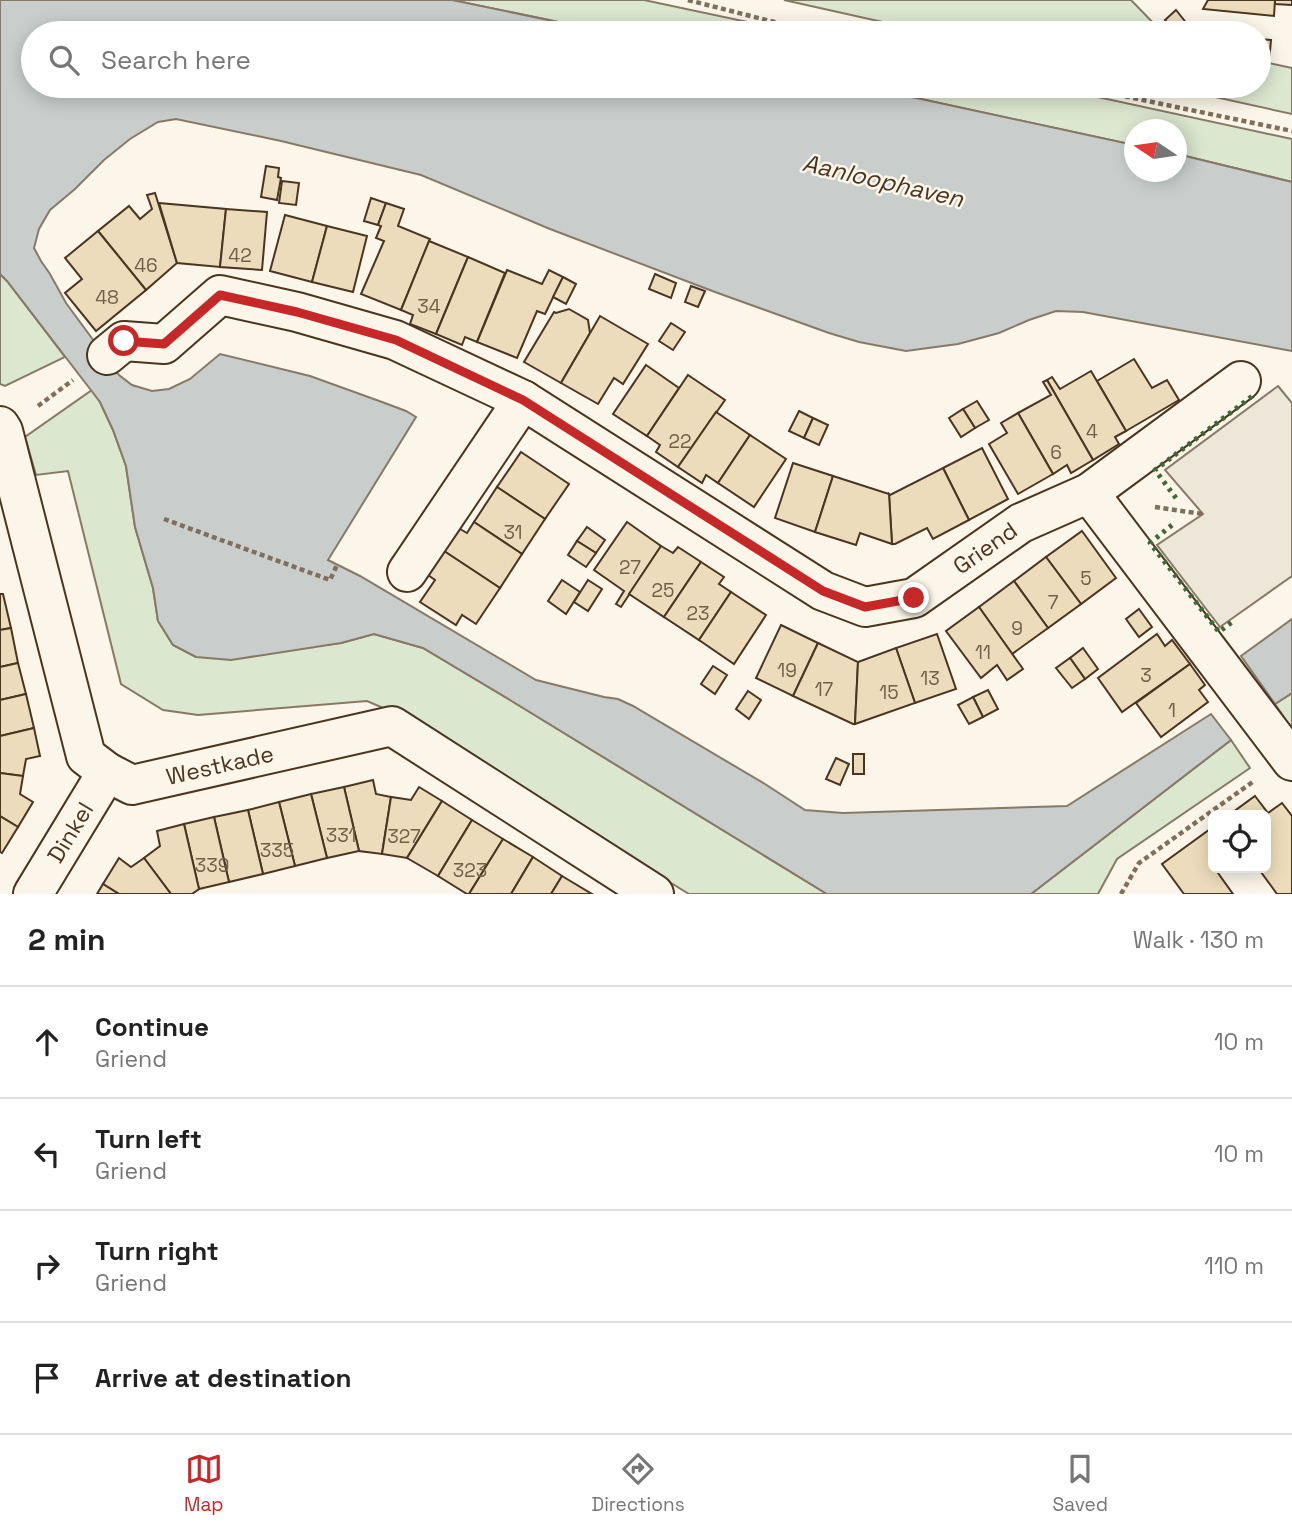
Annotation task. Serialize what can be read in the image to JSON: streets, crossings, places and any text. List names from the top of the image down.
{
  "streets": {
    "street": ["Griend", "Westkade", "Dinkel"]
  },
  "crossings": [
    ["Westkade", "Dinkel"]
  ],
  "water": ["Aanloophaven"],
  "house_numbers": [
    "42",
    "46",
    "48",
    "34",
    "4",
    "22",
    "6",
    "31",
    "27",
    "5",
    "25",
    "7",
    "23",
    "9",
    "11",
    "19",
    "3",
    "13",
    "17",
    "15",
    "1",
    "331",
    "327",
    "335",
    "339",
    "323"
  ],
  "north": "left",
  "page": {
    "search": "Search here",
    "heading": ["2 min", "Walk · 130 m"],
    "list": [
      ["Continue", "Griend", "10 m"],
      ["Turn left", "Griend", "10 m"],
      ["Turn right", "Griend", "110 m"],
      "Arrive at destination"
    ],
    "nav": ["Map", "Directions", "Saved"]
  }
}
